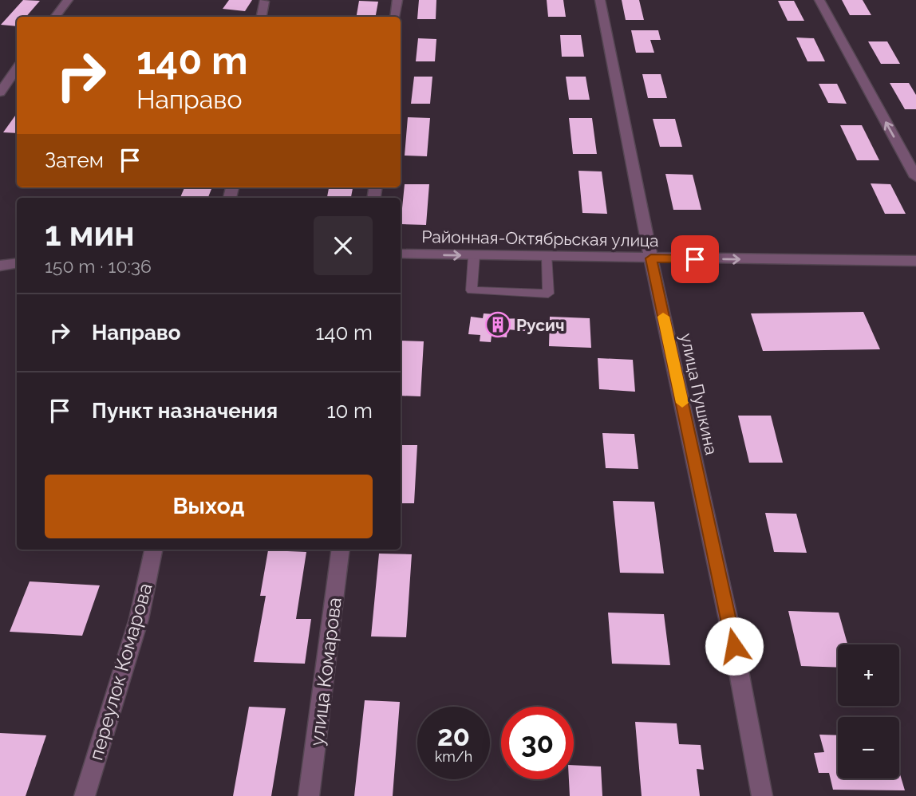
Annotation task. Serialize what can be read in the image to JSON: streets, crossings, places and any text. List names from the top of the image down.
{
  "streets": {
    "street": [
      "Районная-Октябрьская улица",
      "улица Пушкина",
      "переулок Комарова",
      "улица Комарова"
    ]
  },
  "crossings": [
    ["Районная-Октябрьская улица", "улица Пушкина"]
  ],
  "one_way": ["Районная-Октябрьская улица"],
  "places": {
    "building": ["Русич"]
  },
  "page": {
    "turn": ["140 m", "Направо"],
    "then": "Затем",
    "heading": ["1 мин", "150 m · 10:36"],
    "list": [
      {
        "name": "Направо",
        "value": "140 m"
      },
      {
        "name": "Пункт назначения",
        "value": "10 m"
      }
    ],
    "buttons": "Выход",
    "map_buttons": ["+", "−"],
    "speed": "20 km/h",
    "limit": "30"
  }
}
